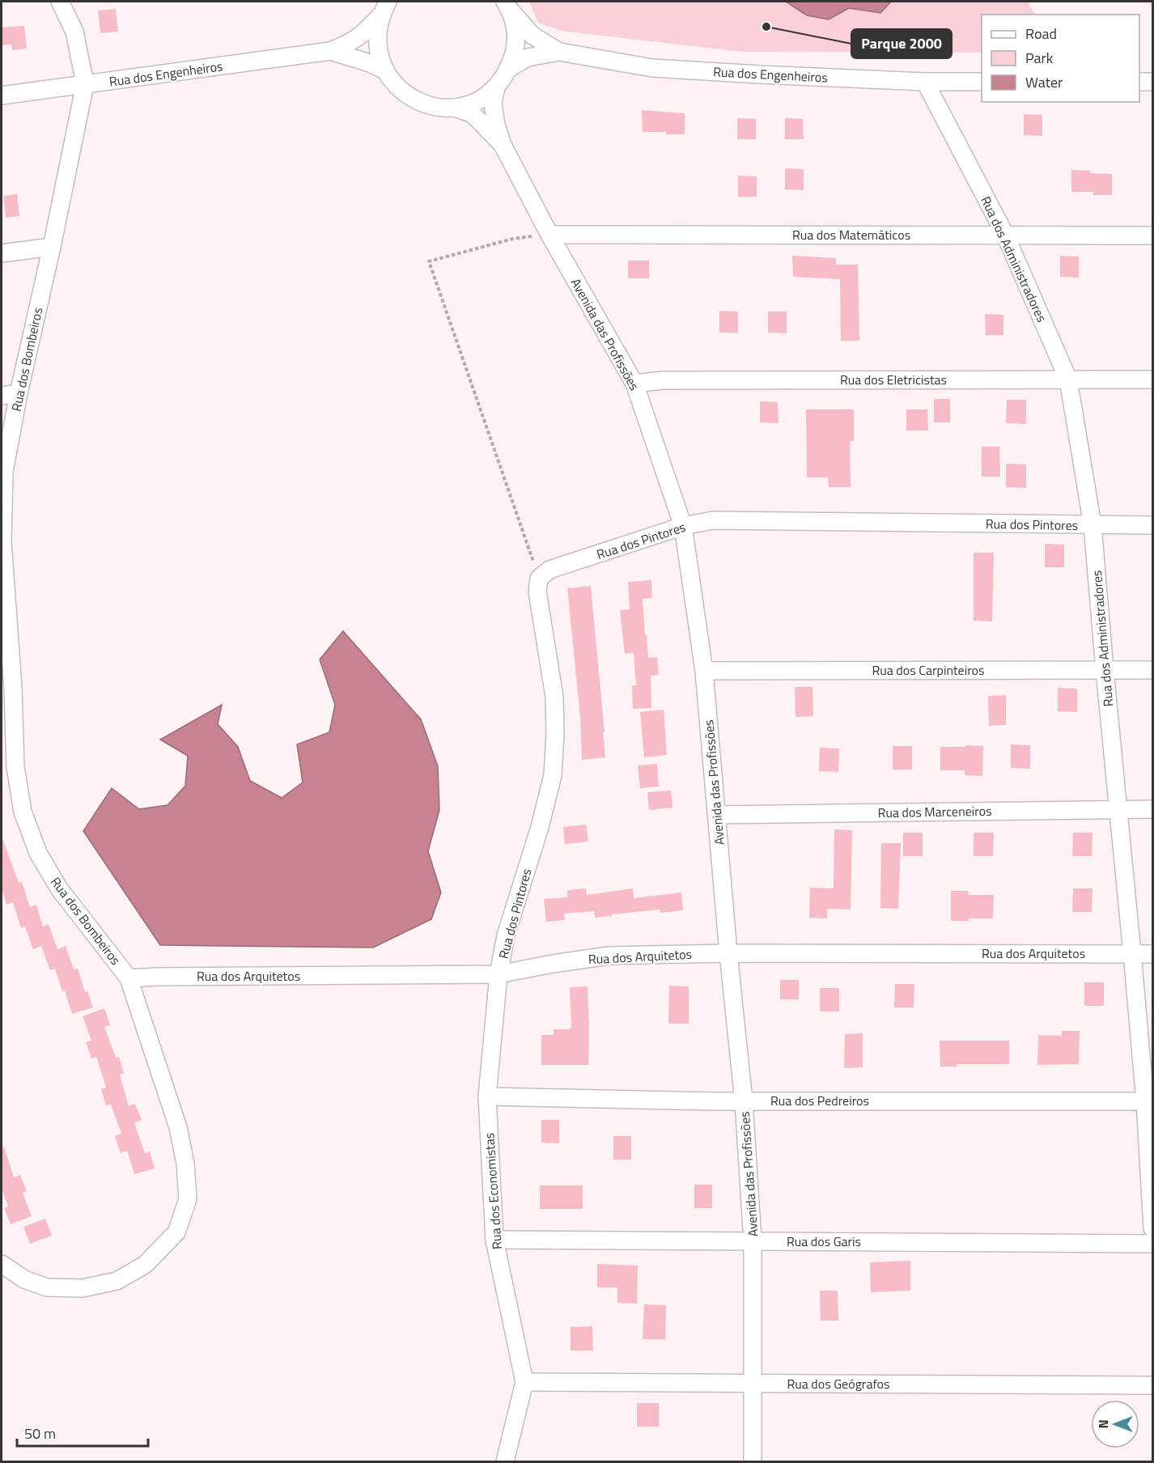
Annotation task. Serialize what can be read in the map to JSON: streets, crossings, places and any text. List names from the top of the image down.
{
  "streets": {
    "street": [
      "Rua dos Engenheiros",
      "Rua dos Matemáticos",
      "Rua dos Administradores",
      "Avenida das Profissões",
      "Rua dos Bombeiros",
      "Rua dos Eletricistas",
      "Rua dos Pintores",
      "Rua dos Carpinteiros",
      "Rua dos Marceneiros",
      "Rua dos Arquitetos",
      "Rua dos Pedreiros",
      "Rua dos Economistas",
      "Rua dos Garis",
      "Rua dos Geógrafos"
    ]
  },
  "crossings": [
    ["Rua dos Engenheiros", "Rua dos Administradores"],
    ["Rua dos Engenheiros", "Rua dos Bombeiros"],
    ["Rua dos Matemáticos", "Rua dos Administradores"],
    ["Rua dos Matemáticos", "Avenida das Profissões"],
    ["Rua dos Administradores", "Rua dos Eletricistas"],
    ["Rua dos Administradores", "Rua dos Pintores"],
    ["Rua dos Administradores", "Rua dos Carpinteiros"],
    ["Rua dos Administradores", "Rua dos Marceneiros"],
    ["Rua dos Administradores", "Rua dos Arquitetos"],
    ["Rua dos Administradores", "Rua dos Pedreiros"],
    ["Avenida das Profissões", "Rua dos Eletricistas"],
    ["Avenida das Profissões", "Rua dos Pintores"],
    ["Avenida das Profissões", "Rua dos Carpinteiros"],
    ["Avenida das Profissões", "Rua dos Marceneiros"],
    ["Avenida das Profissões", "Rua dos Arquitetos"],
    ["Avenida das Profissões", "Rua dos Pedreiros"],
    ["Avenida das Profissões", "Rua dos Garis"],
    ["Avenida das Profissões", "Rua dos Geógrafos"],
    ["Rua dos Bombeiros", "Rua dos Arquitetos"],
    ["Rua dos Pintores", "Rua dos Arquitetos"],
    ["Rua dos Pintores", "Rua dos Economistas"],
    ["Rua dos Arquitetos", "Rua dos Economistas"],
    ["Rua dos Pedreiros", "Rua dos Economistas"],
    ["Rua dos Economistas", "Rua dos Garis"],
    ["Rua dos Economistas", "Rua dos Geógrafos"]
  ],
  "places": ["Parque 2000"],
  "legend": ["Road", "Park", "Water"],
  "scale_bar": "50 m",
  "north": "left"
}
